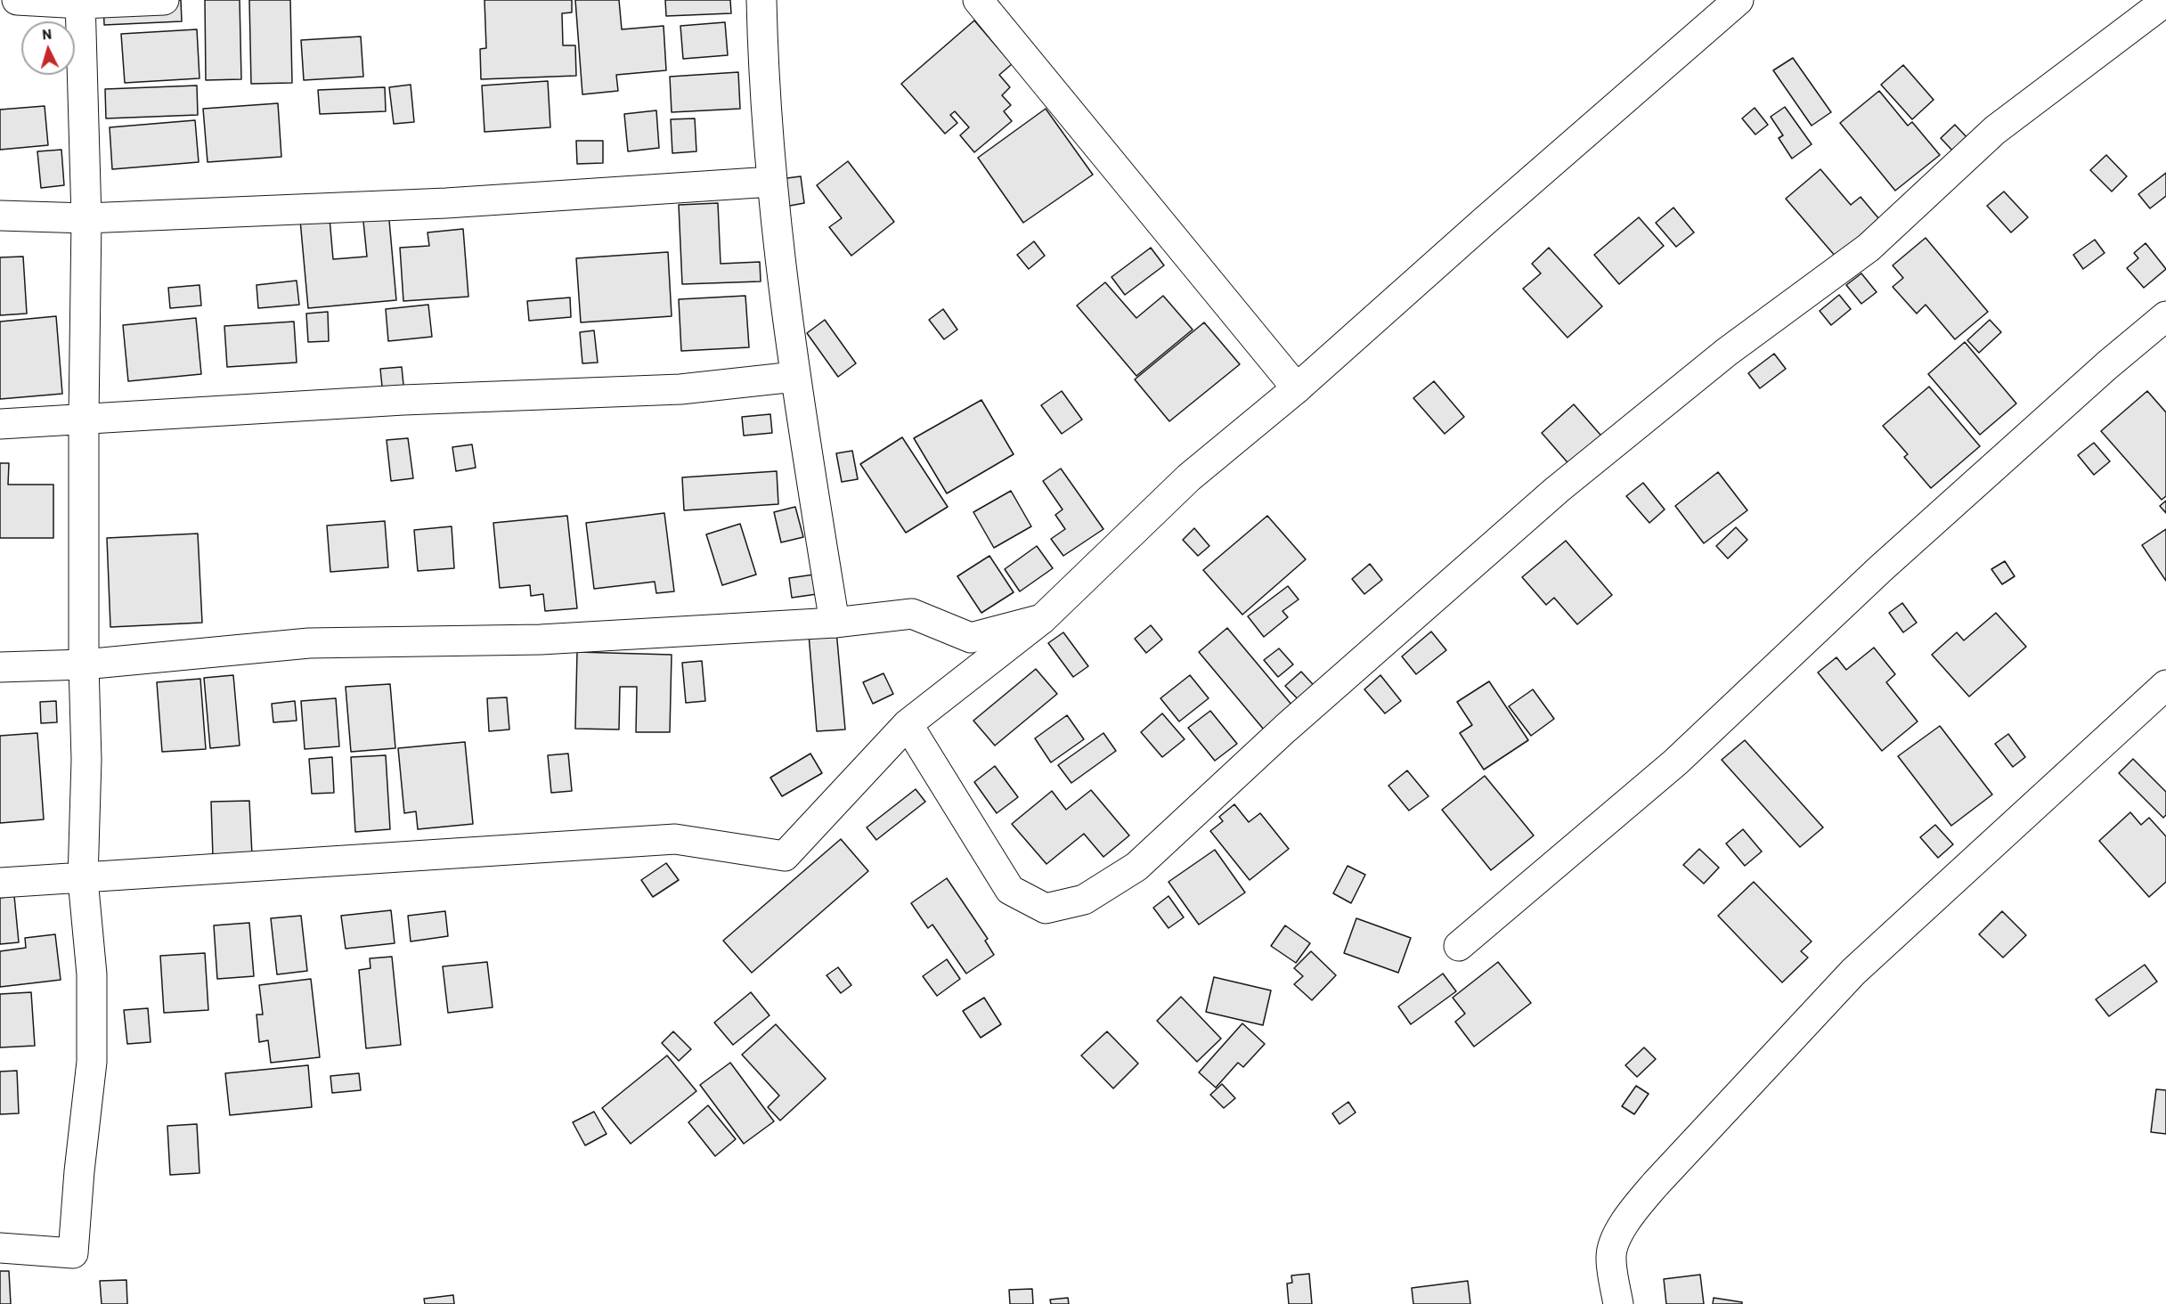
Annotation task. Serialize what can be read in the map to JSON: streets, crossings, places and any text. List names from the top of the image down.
{
  "north": "top"
}
